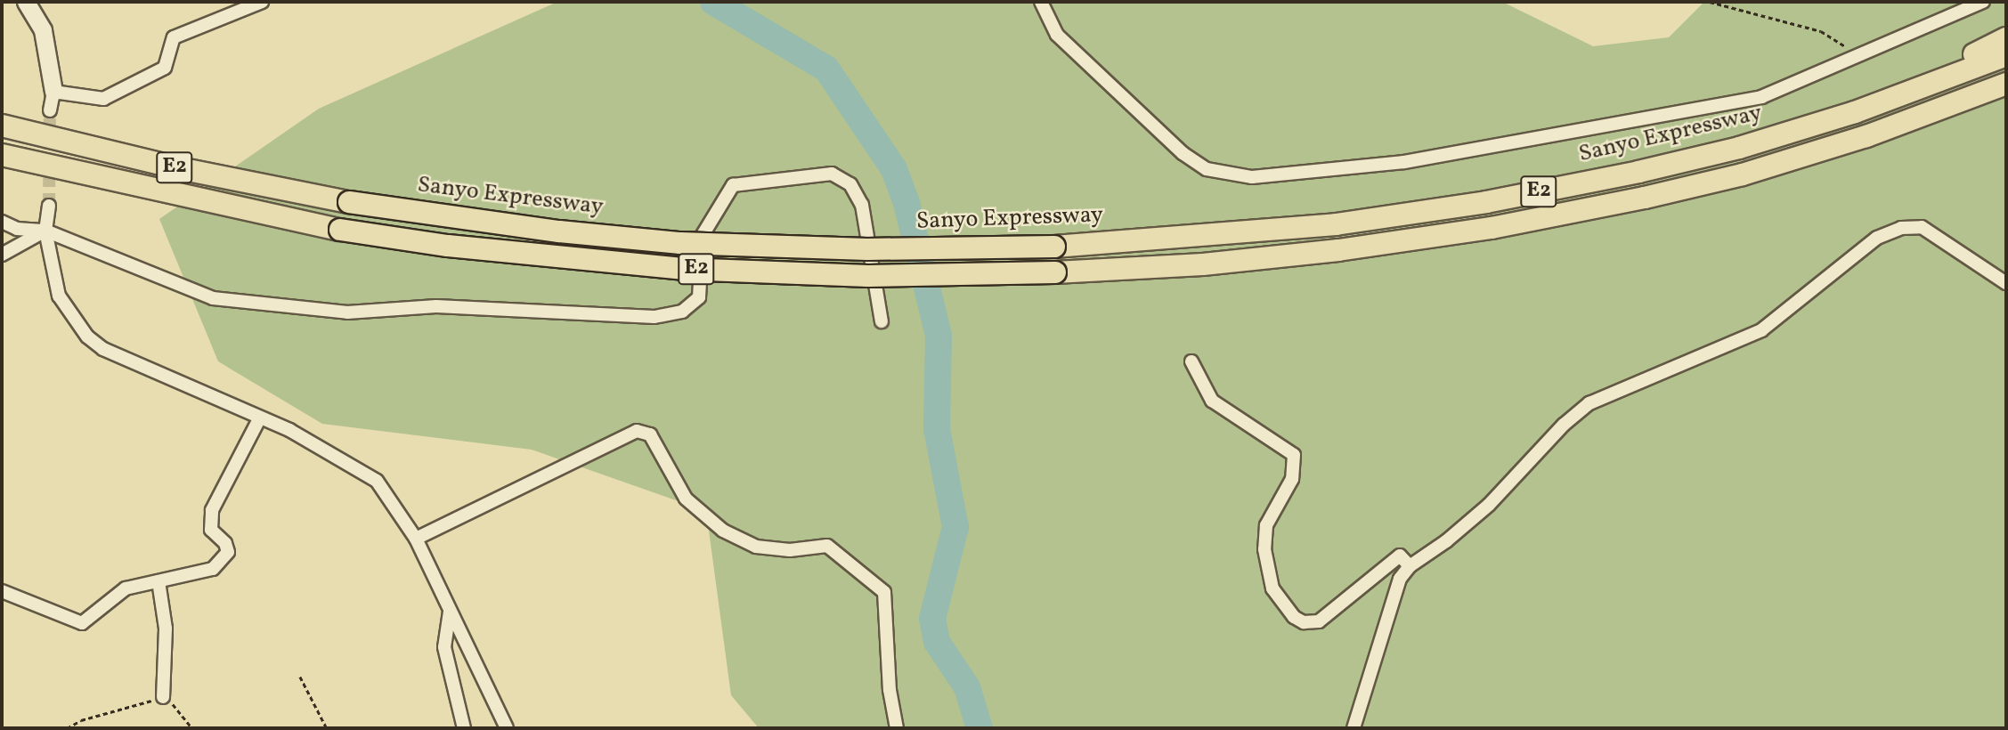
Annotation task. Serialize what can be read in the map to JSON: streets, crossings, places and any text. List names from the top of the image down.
{
  "streets": {
    "highway": ["Sanyo Expressway", "E2"]
  }
}
